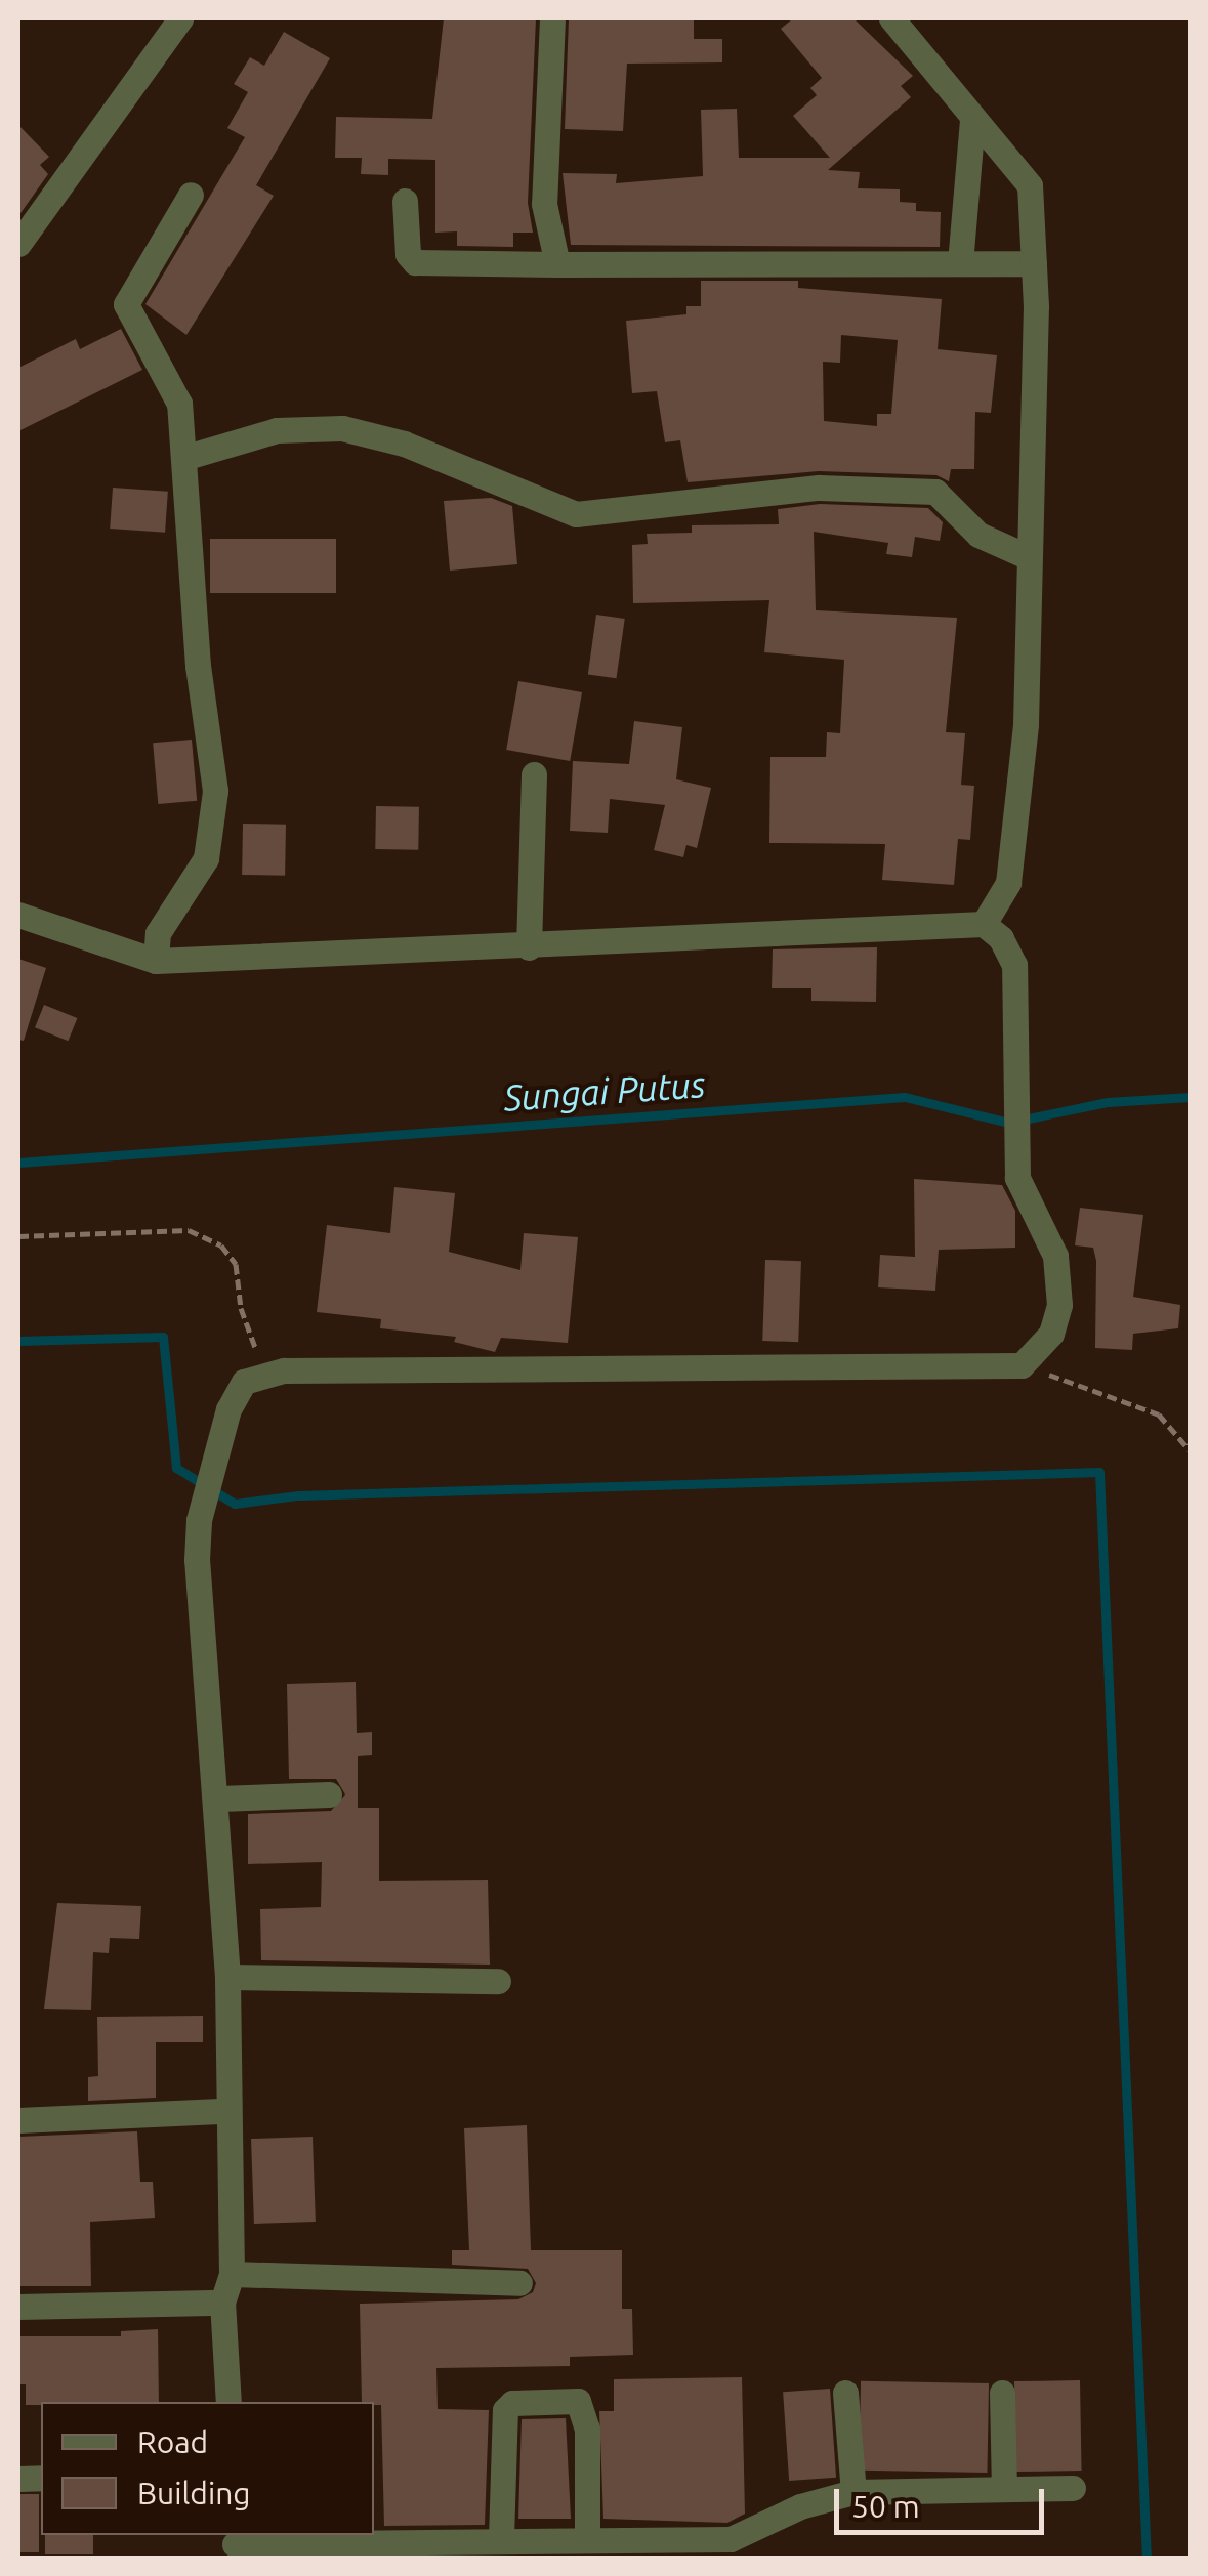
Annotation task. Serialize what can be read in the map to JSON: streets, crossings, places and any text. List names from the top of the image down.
{
  "water": ["Sungai Putus"],
  "legend": ["Road", "Building"],
  "scale_bar": "50 m"
}
